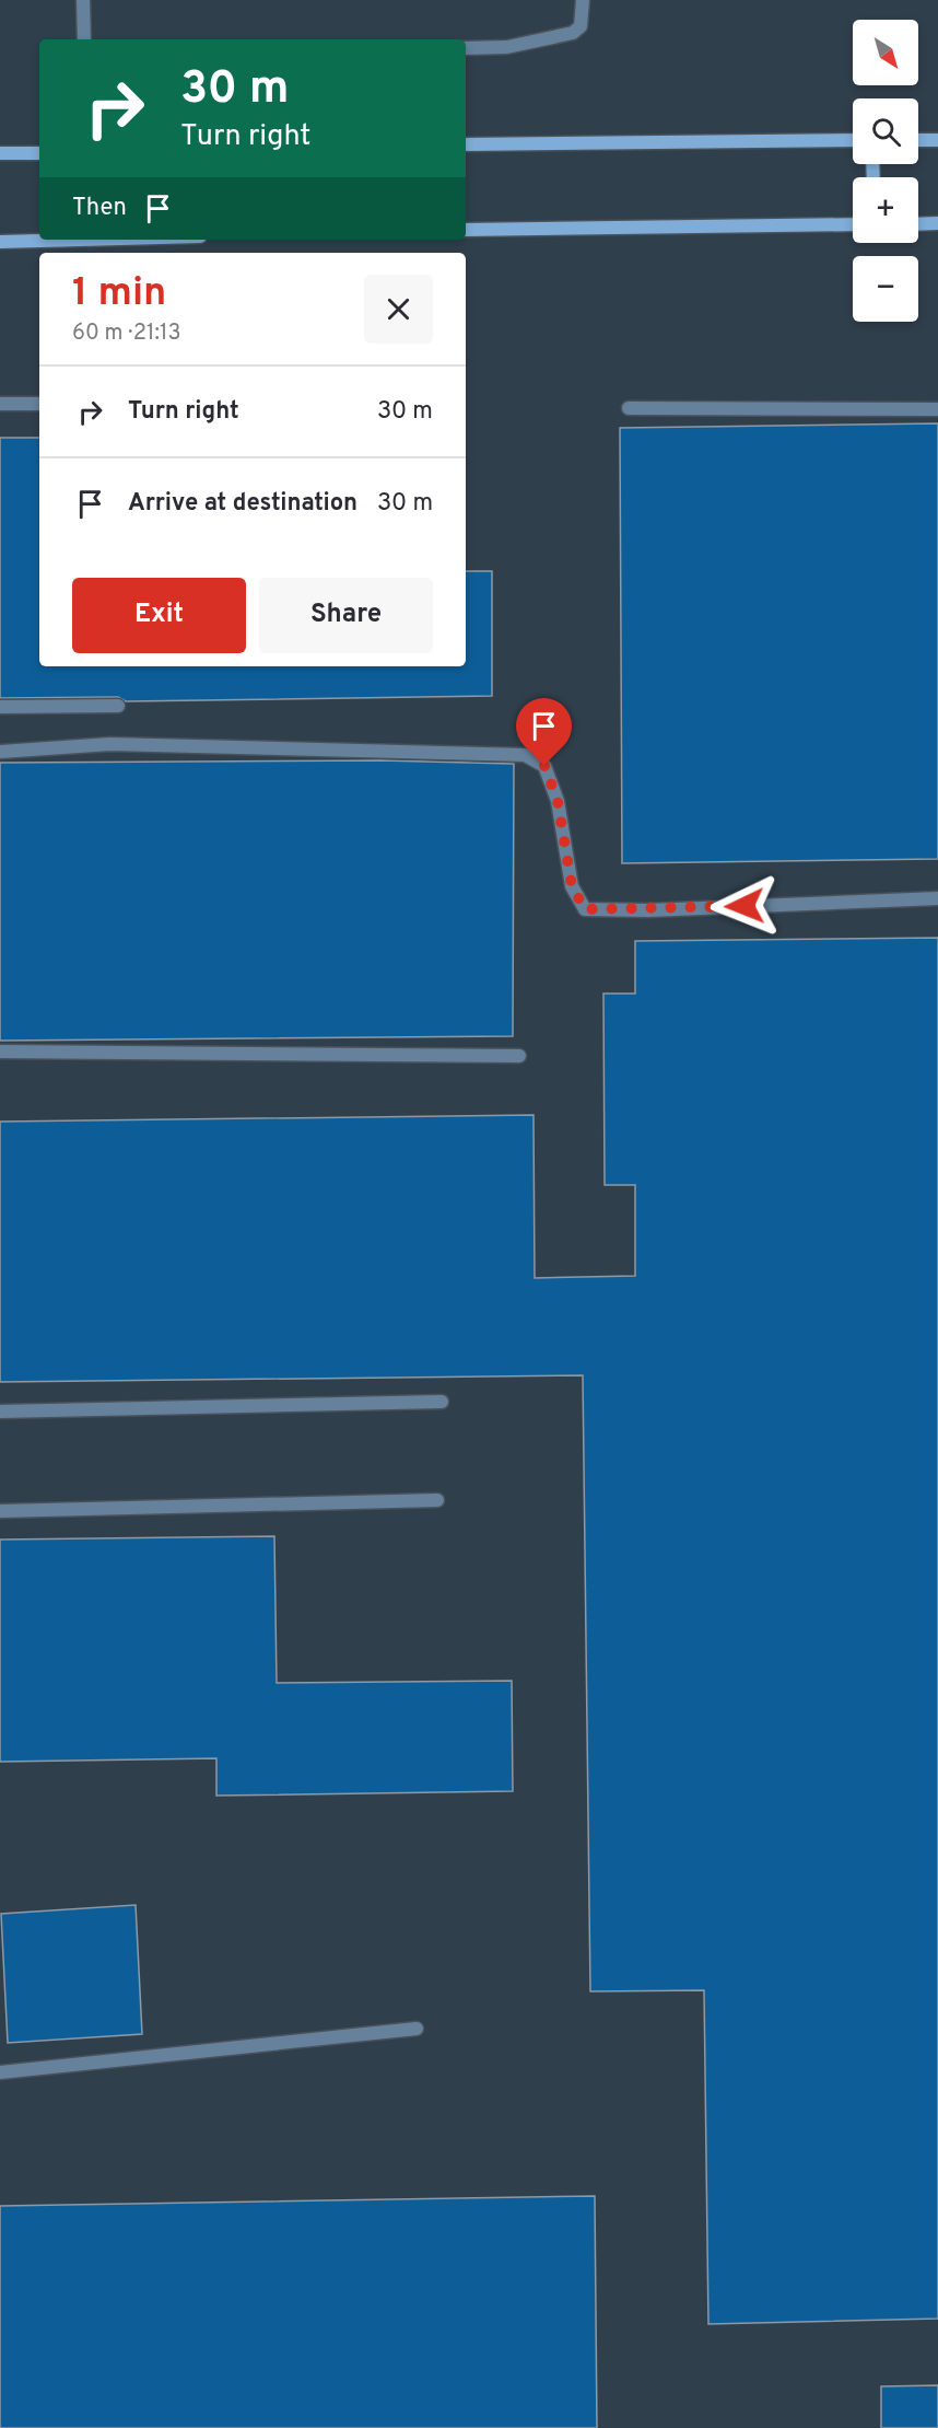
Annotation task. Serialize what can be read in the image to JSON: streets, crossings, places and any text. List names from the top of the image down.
{
  "north": "bottom right",
  "page": {
    "map_buttons": ["+", "−"],
    "turn": ["30 m", "Turn right"],
    "then": "Then",
    "heading": ["1 min", "60 m · 21:13"],
    "list": [
      {
        "name": "Turn right",
        "value": "30 m"
      },
      {
        "name": "Arrive at destination",
        "value": "30 m"
      }
    ],
    "buttons": ["Exit", "Share"]
  }
}
